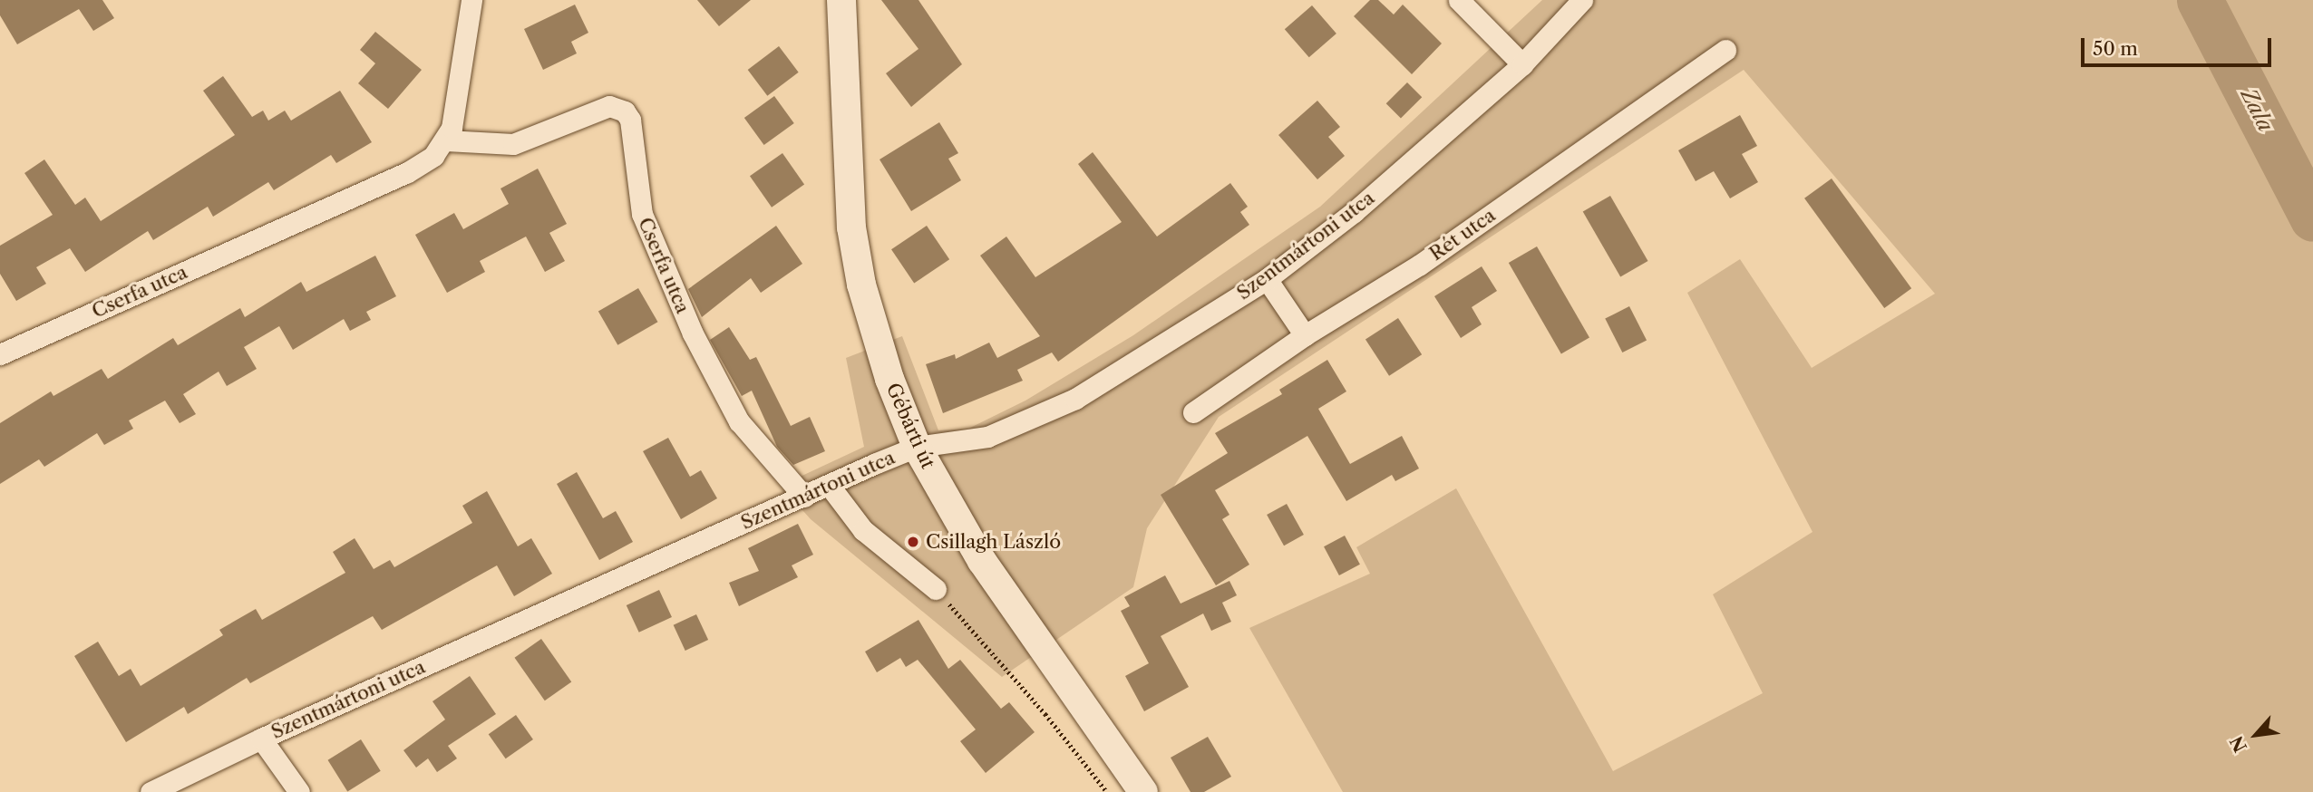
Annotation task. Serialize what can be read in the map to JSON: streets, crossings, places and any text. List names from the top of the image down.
{
  "streets": {
    "main road": ["Gébárti út"],
    "street": ["Rét utca", "Szentmártoni utca", "Cserfa utca"]
  },
  "crossings": [
    ["Szentmártoni utca", "Cserfa utca"],
    ["Szentmártoni utca", "Gébárti út"]
  ],
  "water": ["Zala"],
  "places": ["Csillagh László"],
  "scale_bar": "50 m",
  "north": "bottom left"
}
